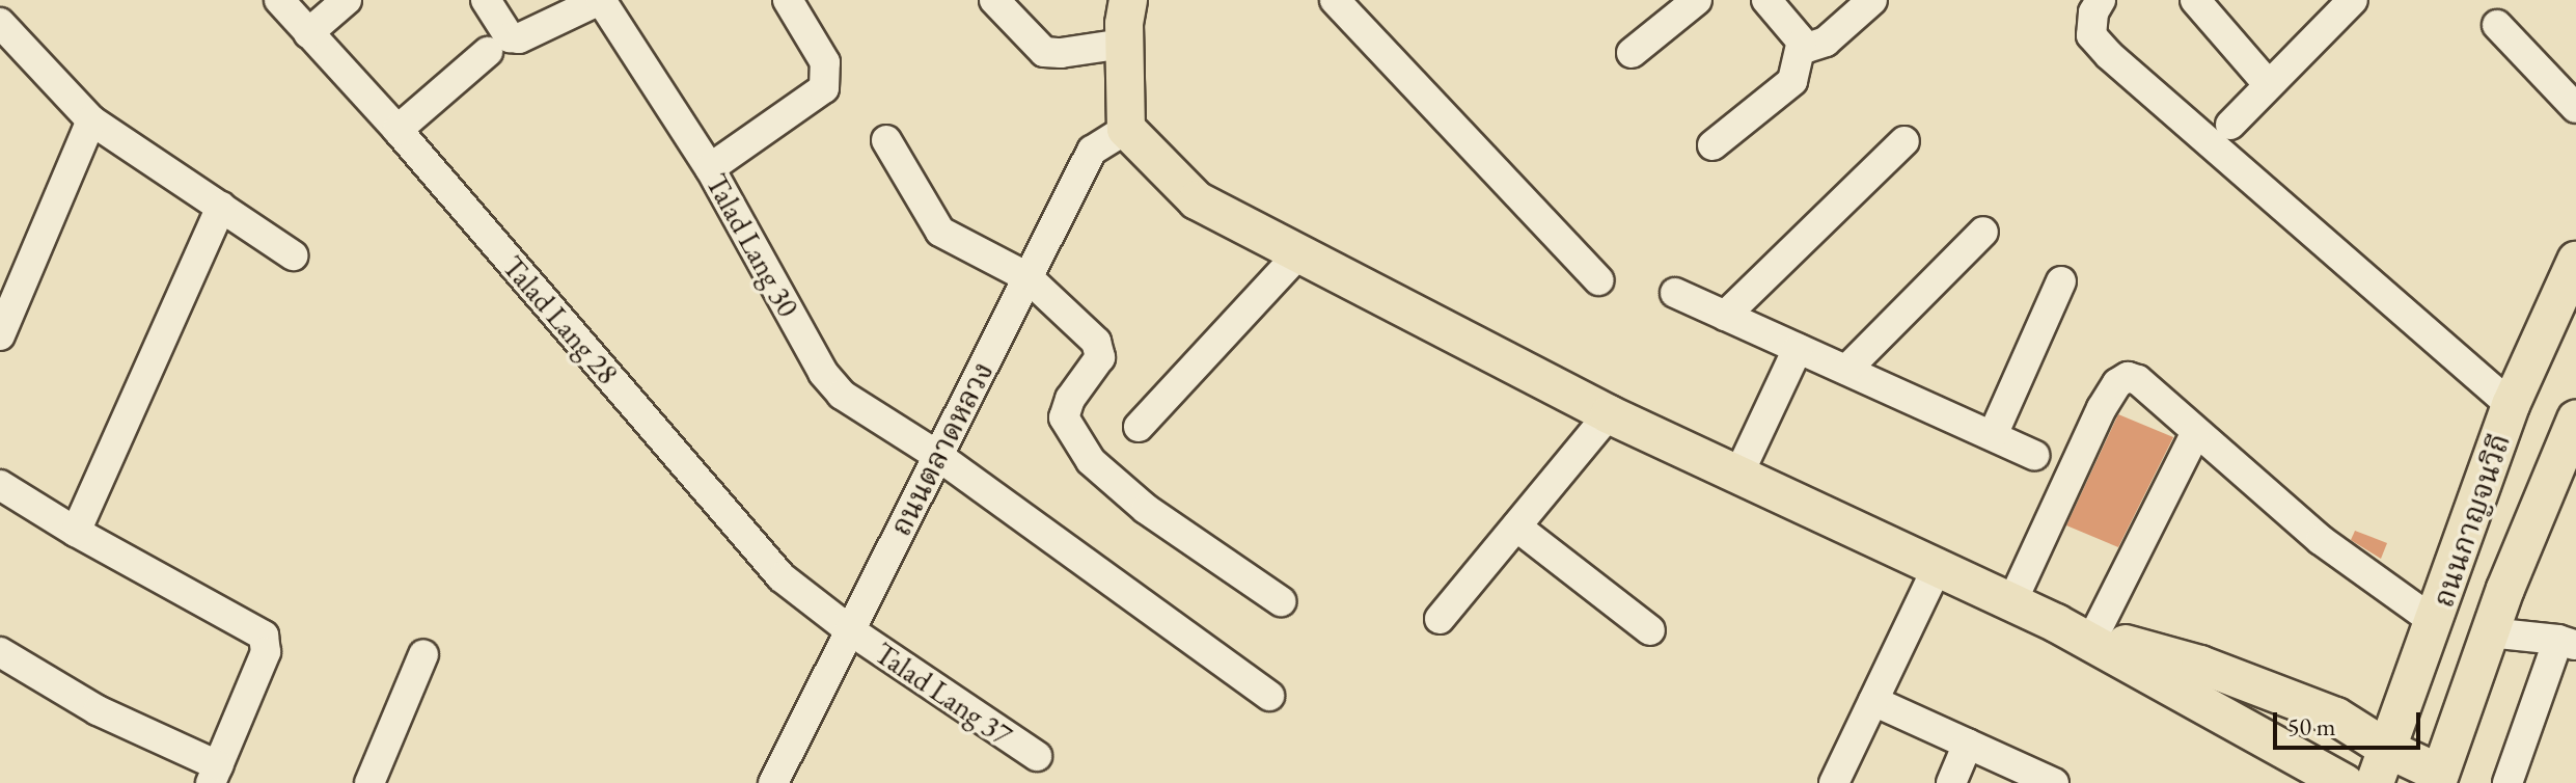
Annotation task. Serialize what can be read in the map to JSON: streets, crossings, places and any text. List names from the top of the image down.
{
  "streets": {
    "main road": ["ถนนกาญจนวิถี"],
    "street": [
      "Talad Lang 30",
      "Talad Lang 28",
      "ถนนตลาดหลวง",
      "Talad Lang 37"
    ]
  },
  "crossings": [
    ["Talad Lang 30", "ถนนตลาดหลวง"],
    ["Talad Lang 28", "ถนนตลาดหลวง"],
    ["Talad Lang 28", "Talad Lang 37"],
    ["ถนนตลาดหลวง", "Talad Lang 37"]
  ],
  "scale_bar": "50 m"
}
